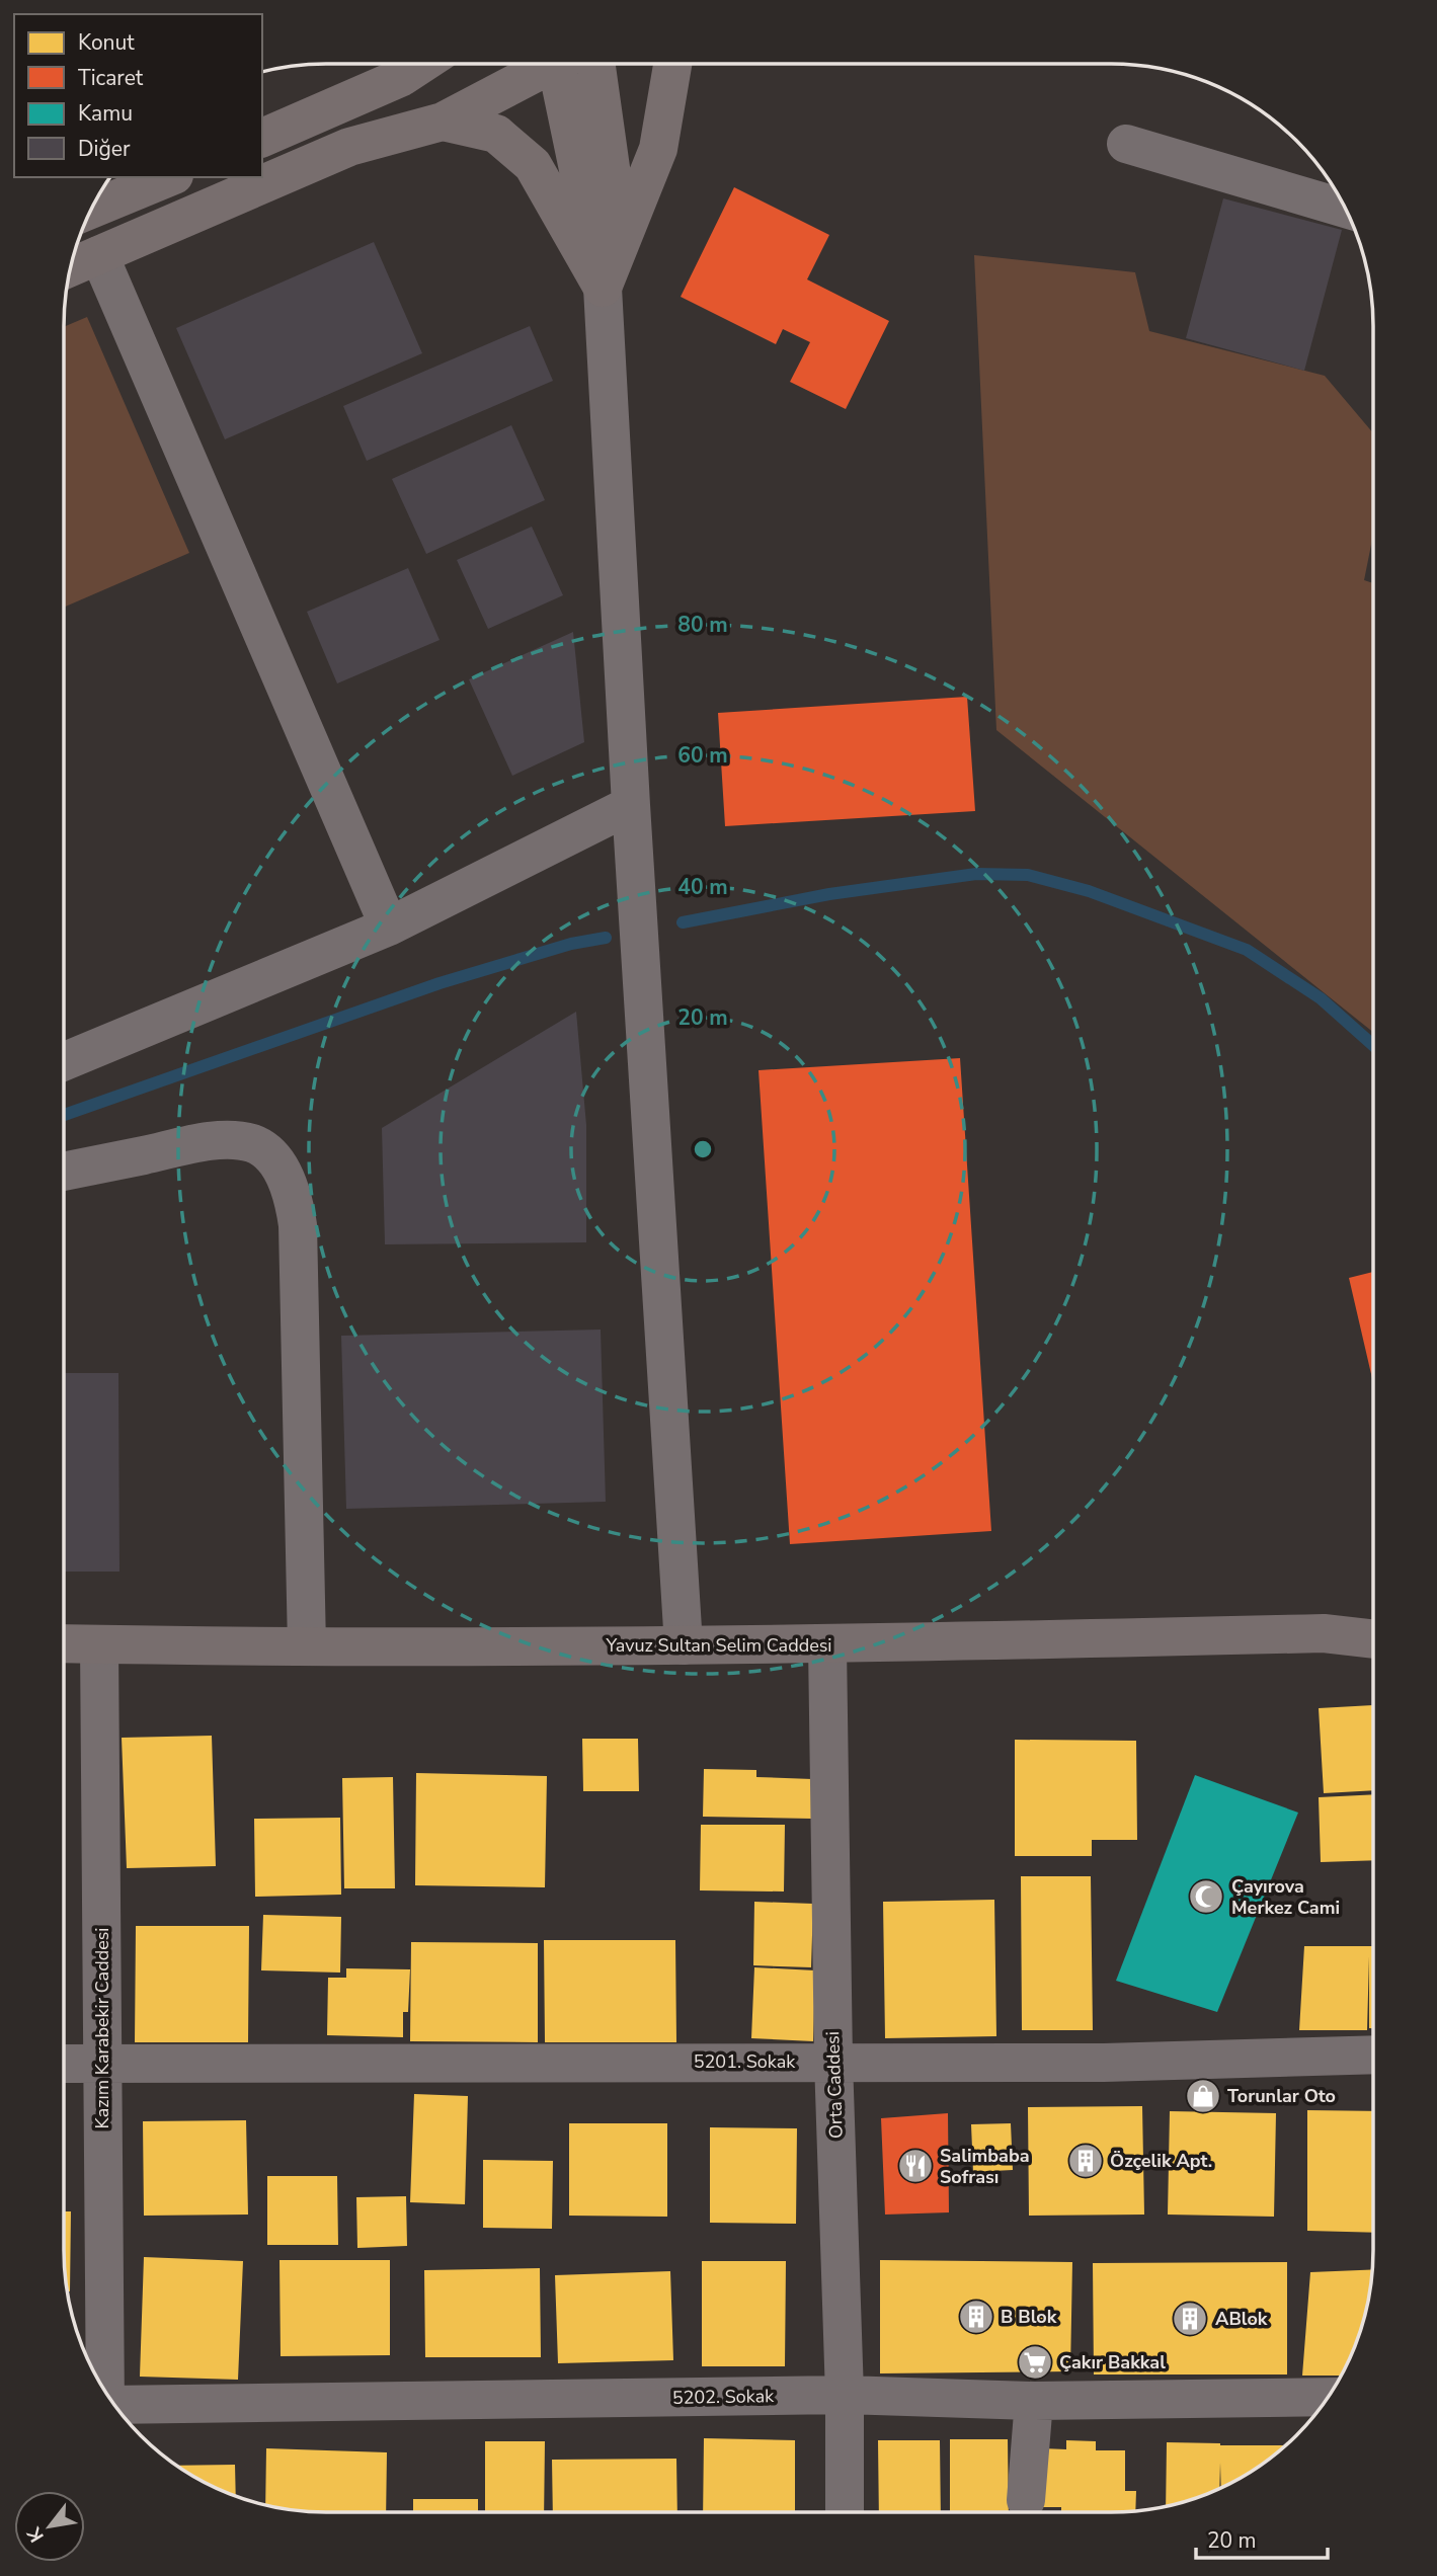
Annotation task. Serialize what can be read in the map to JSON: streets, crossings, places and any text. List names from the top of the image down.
{
  "streets": {
    "main road": ["Yavuz Sultan Selim Caddesi"],
    "street": [
      "Kazım Karabekir Caddesi",
      "5201. Sokak",
      "Orta Caddesi",
      "5202. Sokak"
    ]
  },
  "crossings": [
    ["Yavuz Sultan Selim Caddesi", "Kazım Karabekir Caddesi"],
    ["Yavuz Sultan Selim Caddesi", "Orta Caddesi"],
    ["Kazım Karabekir Caddesi", "5201. Sokak"],
    ["5201. Sokak", "Orta Caddesi"],
    ["Orta Caddesi", "5202. Sokak"]
  ],
  "places": {
    "mosque": ["Çayırova Merkez Cami"],
    "shop": ["Torunlar Oto"],
    "building": ["Özçelik Apt.", "B Blok", "ABlok"],
    "restaurant": ["Salimbaba Sofrası"],
    "supermarket": ["Çakır Bakkal"]
  },
  "legend": [
    "Konut",
    "Ticaret",
    "Kamu",
    "Diğer"
  ],
  "scale_bar": "20 m",
  "north": "bottom left",
  "rings": [
    "80 m",
    "60 m",
    "40 m",
    "20 m"
  ]
}
